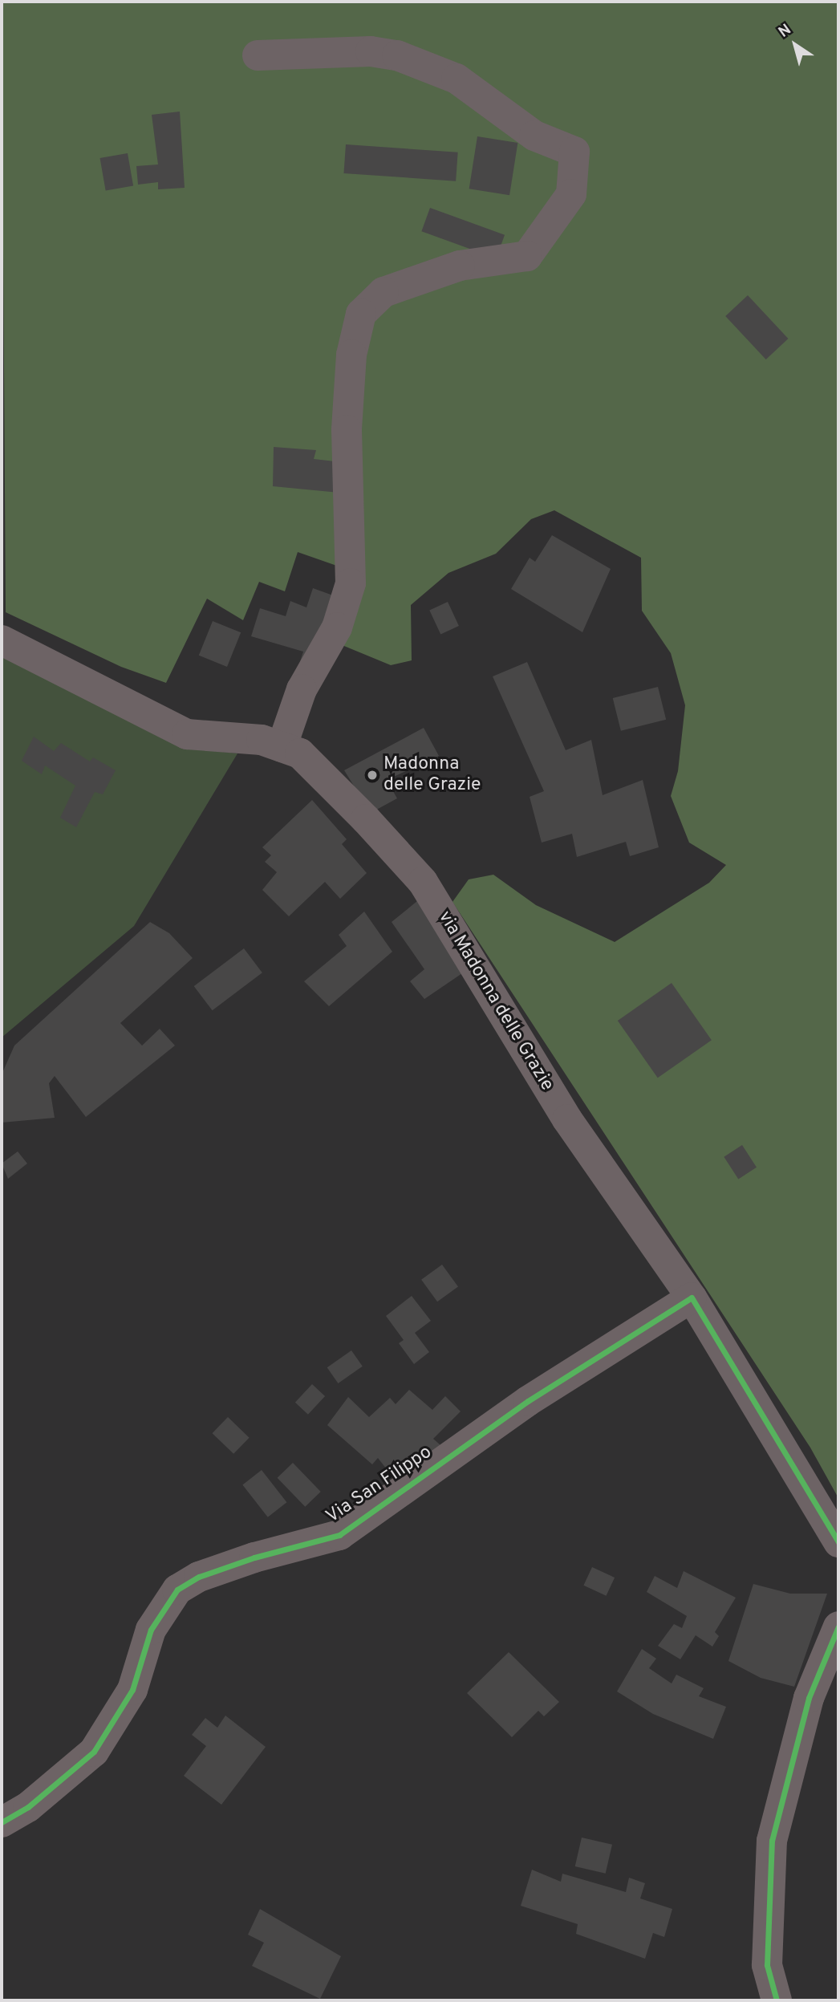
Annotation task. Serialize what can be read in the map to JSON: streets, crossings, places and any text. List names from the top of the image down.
{
  "streets": {
    "street": ["via Madonna delle Grazie", "Via San Filippo"]
  },
  "crossings": [
    ["via Madonna delle Grazie", "Via San Filippo"]
  ],
  "places": ["Madonna delle Grazie"],
  "north": "top left"
}
